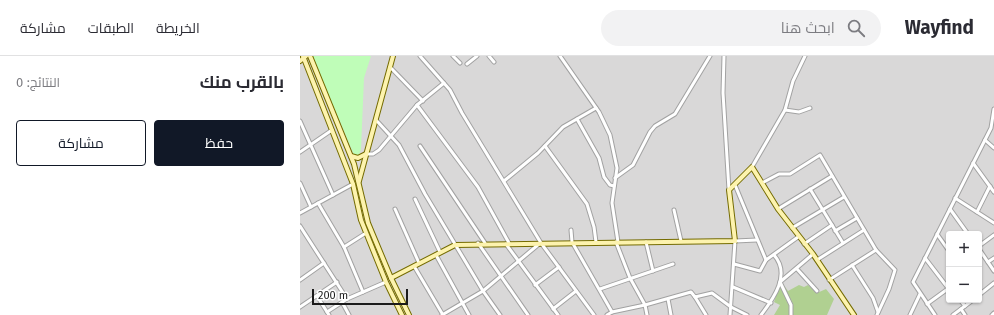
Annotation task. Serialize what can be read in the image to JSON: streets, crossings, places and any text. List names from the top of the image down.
{
  "scale_bar": "200 m",
  "page": {
    "header": "Wayfind",
    "search": "ابحث هنا",
    "nav": ["الخريطة", "الطبقات", "مشاركة"],
    "heading": ["بالقرب منك", "النتائج: 0"],
    "buttons": ["حفظ", "مشاركة"],
    "map_buttons": ["+", "−"],
    "scale": "200 m"
  }
}
